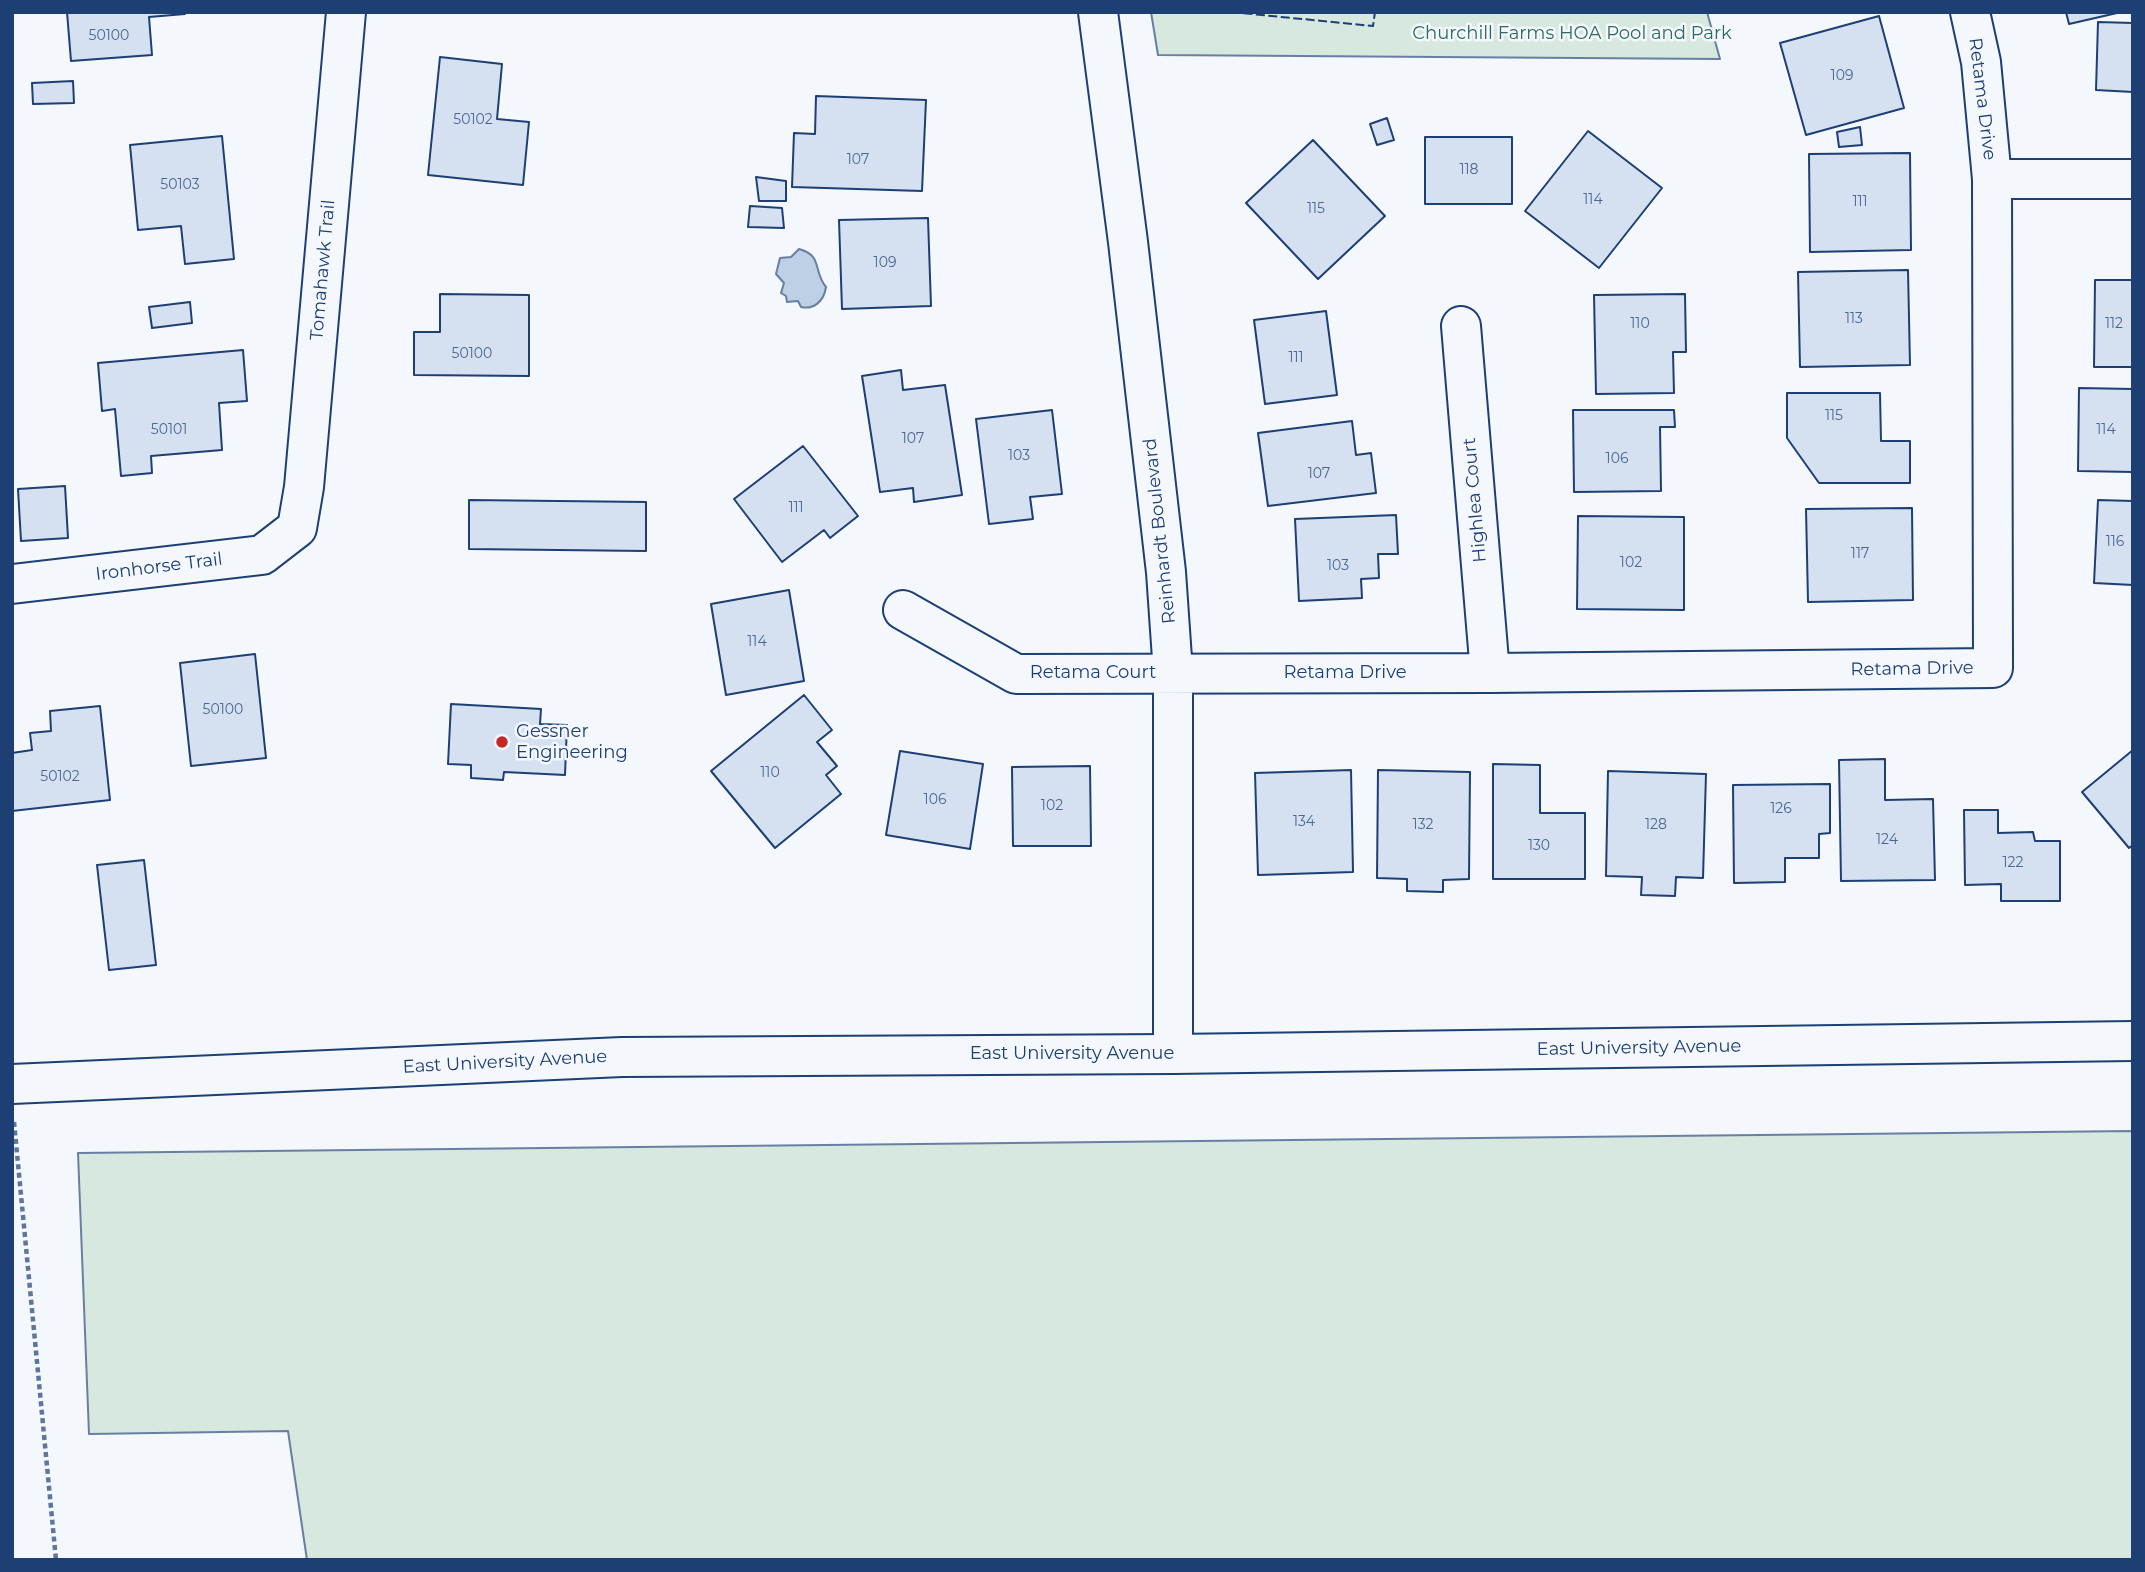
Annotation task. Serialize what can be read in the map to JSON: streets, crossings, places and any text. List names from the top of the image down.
{
  "streets": {
    "street": [
      "Retama Drive",
      "Tomahawk Trail",
      "Highlea Court",
      "Reinhardt Boulevard",
      "Ironhorse Trail",
      "Retama Court",
      "East University Avenue"
    ]
  },
  "crossings": [
    ["Retama Drive", "Highlea Court"],
    ["Retama Drive", "Reinhardt Boulevard"],
    ["Retama Drive", "Retama Court"],
    ["Tomahawk Trail", "Ironhorse Trail"],
    ["Reinhardt Boulevard", "Retama Court"],
    ["Reinhardt Boulevard", "East University Avenue"]
  ],
  "parks": ["Churchill Farms HOA Pool and Park"],
  "places": ["Gessner Engineering"],
  "house_numbers": [
    "50100",
    "109",
    "50102",
    "107",
    "118",
    "50103",
    "114",
    "111",
    "115",
    "109",
    "113",
    "110",
    "112",
    "50100",
    "111",
    "115",
    "50101",
    "114",
    "107",
    "103",
    "106",
    "107",
    "111",
    "116",
    "117",
    "102",
    "103",
    "114",
    "50100",
    "110",
    "50102",
    "106",
    "102",
    "126",
    "134",
    "132",
    "128",
    "124",
    "130",
    "122"
  ]
}
